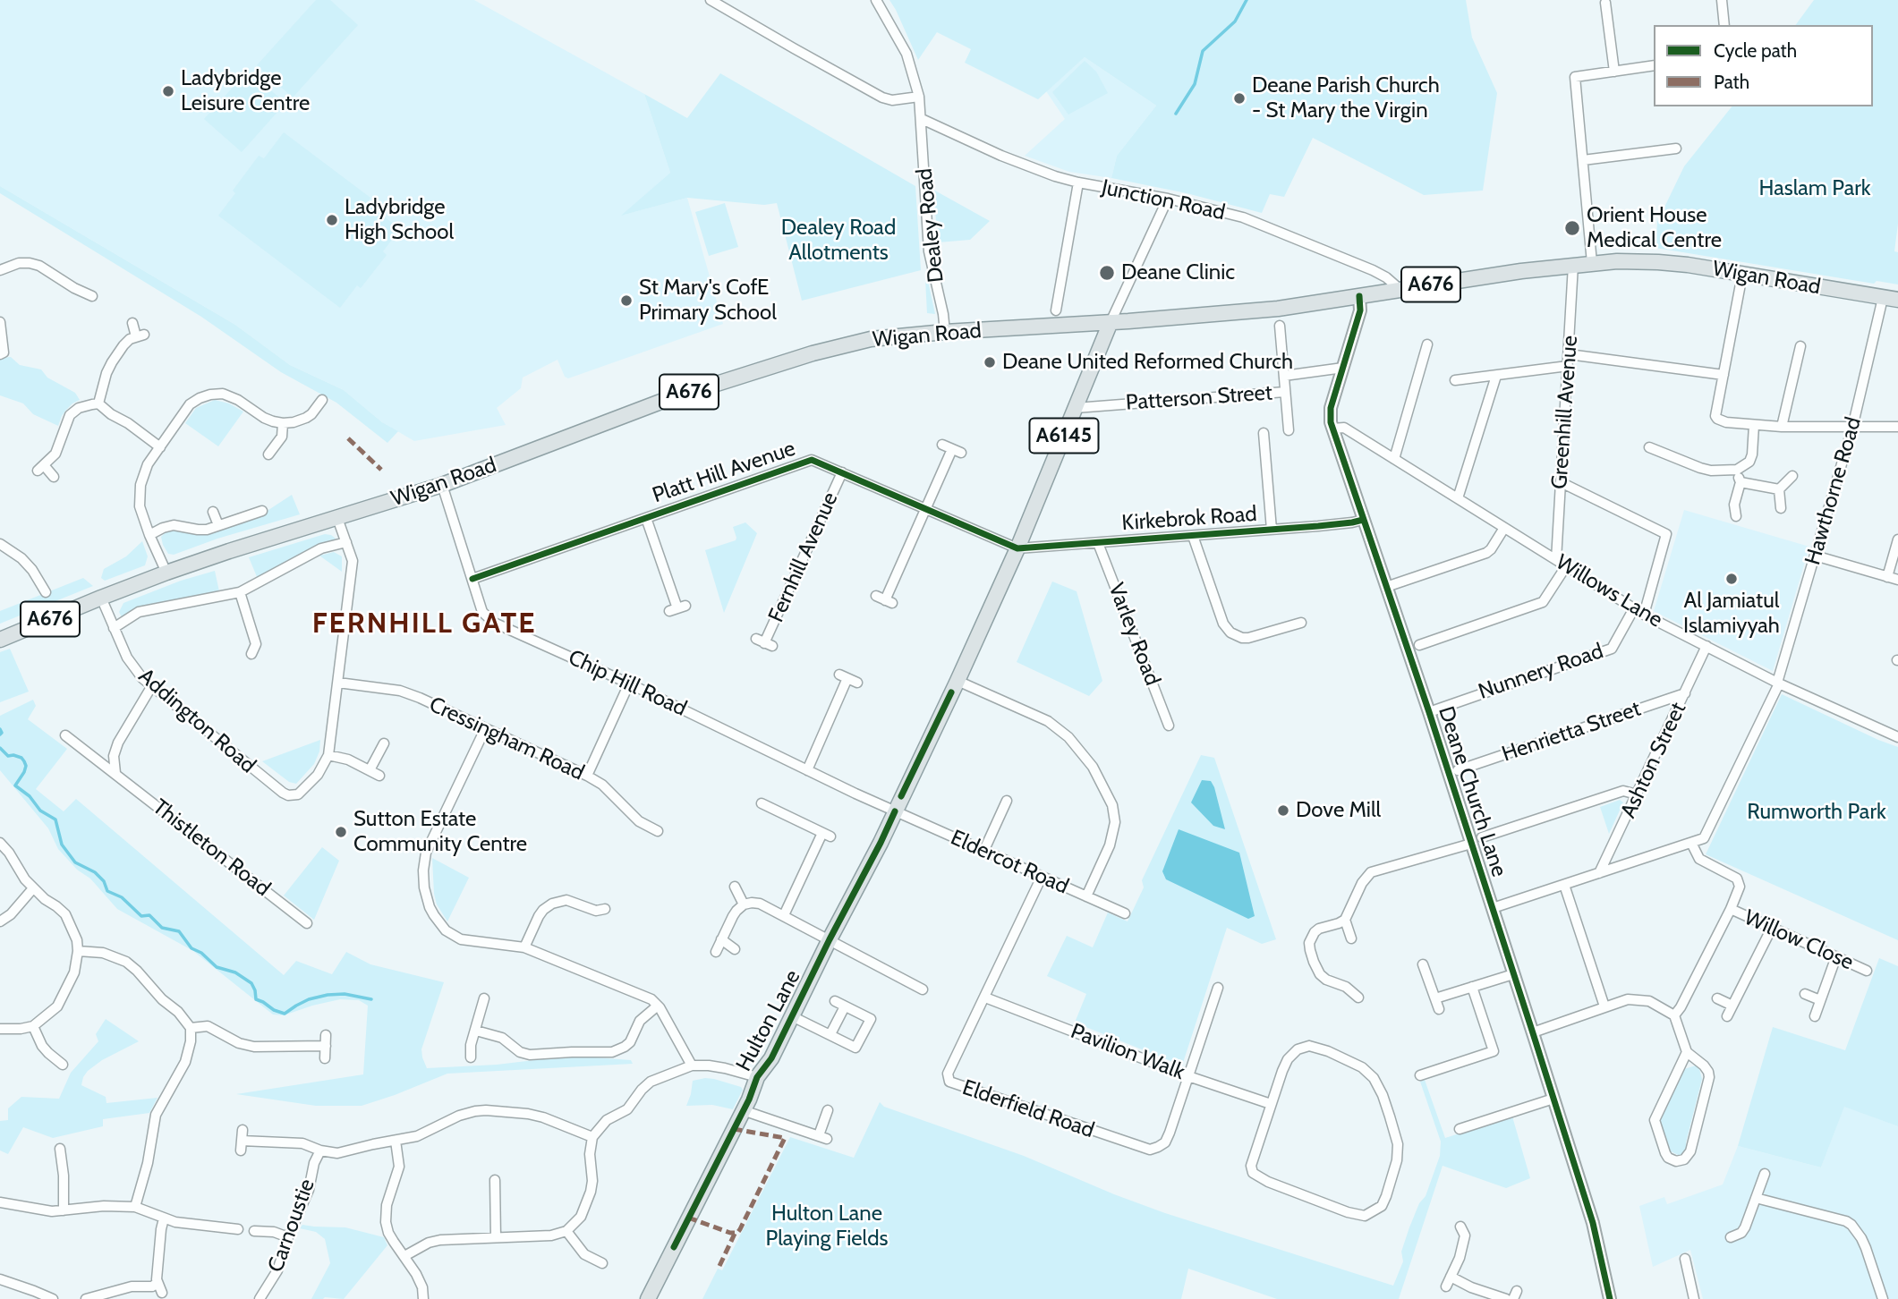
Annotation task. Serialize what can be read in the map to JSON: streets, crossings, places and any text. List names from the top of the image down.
{
  "streets": {
    "main road": [
      "Wigan Road",
      "A676",
      "A6145",
      "Hulton Lane"
    ],
    "street": [
      "Junction Road",
      "Dealey Road",
      "Patterson Street",
      "Greenhill Avenue",
      "Platt Hill Avenue",
      "Hawthorne Road",
      "Kirkebrok Road",
      "Fernhill Avenue",
      "Willows Lane",
      "Varley Road",
      "Nunnery Road",
      "Chip Hill Road",
      "Addington Road",
      "Henrietta Street",
      "Cressingham Road",
      "Ashton Street",
      "Deane Church Lane",
      "Thistleton Road",
      "Eldercot Road",
      "Willow Close",
      "Pavilion Walk",
      "Elderfield Road",
      "Carnoustie"
    ]
  },
  "crossings": [
    ["Junction Road", "Dealey Road"],
    ["Junction Road", "Wigan Road"],
    ["Dealey Road", "Wigan Road"],
    ["Wigan Road", "Greenhill Avenue"],
    ["Wigan Road", "Hawthorne Road"],
    ["Wigan Road", "Chip Hill Road"],
    ["Wigan Road", "Addington Road"],
    ["Wigan Road", "Deane Church Lane"],
    ["Wigan Road", "Hulton Lane"],
    ["Patterson Street", "Hulton Lane"],
    ["Greenhill Avenue", "Willows Lane"],
    ["Platt Hill Avenue", "Kirkebrok Road"],
    ["Platt Hill Avenue", "Fernhill Avenue"],
    ["Platt Hill Avenue", "Chip Hill Road"],
    ["Platt Hill Avenue", "Hulton Lane"],
    ["Hawthorne Road", "Willows Lane"],
    ["Hawthorne Road", "Ashton Street"],
    ["Hawthorne Road", "Deane Church Lane"],
    ["Kirkebrok Road", "Varley Road"],
    ["Kirkebrok Road", "Deane Church Lane"],
    ["Kirkebrok Road", "Hulton Lane"],
    ["Willows Lane", "Nunnery Road"],
    ["Willows Lane", "Ashton Street"],
    ["Willows Lane", "Deane Church Lane"],
    ["Nunnery Road", "Deane Church Lane"],
    ["Chip Hill Road", "Eldercot Road"],
    ["Chip Hill Road", "Hulton Lane"],
    ["Henrietta Street", "Ashton Street"],
    ["Eldercot Road", "Hulton Lane"],
    ["Eldercot Road", "Elderfield Road"],
    ["Pavilion Walk", "Elderfield Road"]
  ],
  "districts": ["FERNHILL GATE"],
  "parks": [
    "Haslam Park",
    "Dealey Road Allotments",
    "Rumworth Park",
    "Hulton Lane Playing Fields"
  ],
  "places": [
    "Ladybridge Leisure Centre",
    "Deane Parish Church - St Mary the Virgin",
    "Ladybridge High School",
    "Orient House Medical Centre",
    "Deane Clinic",
    "St Mary's CofE Primary School",
    "Deane United Reformed Church",
    "Al Jamiatul Islamiyyah",
    "Dove Mill",
    "Sutton Estate Community Centre"
  ],
  "legend": ["Cycle path", "Path"]
}
